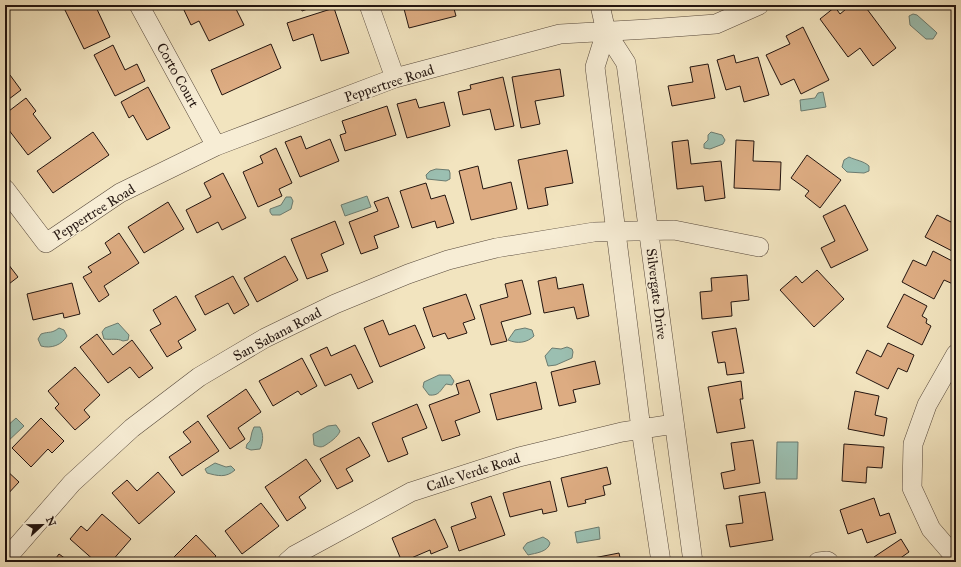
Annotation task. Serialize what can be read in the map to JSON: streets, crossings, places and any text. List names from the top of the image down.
{
  "streets": {
    "street": [
      "Corto Court",
      "Peppertree Road",
      "Silvergate Drive",
      "San Sabana Road",
      "Calle Verde Road"
    ]
  },
  "crossings": [
    ["Corto Court", "Peppertree Road"],
    ["Peppertree Road", "Silvergate Drive"],
    ["Silvergate Drive", "San Sabana Road"],
    ["Silvergate Drive", "Calle Verde Road"]
  ],
  "north": "right"
}
